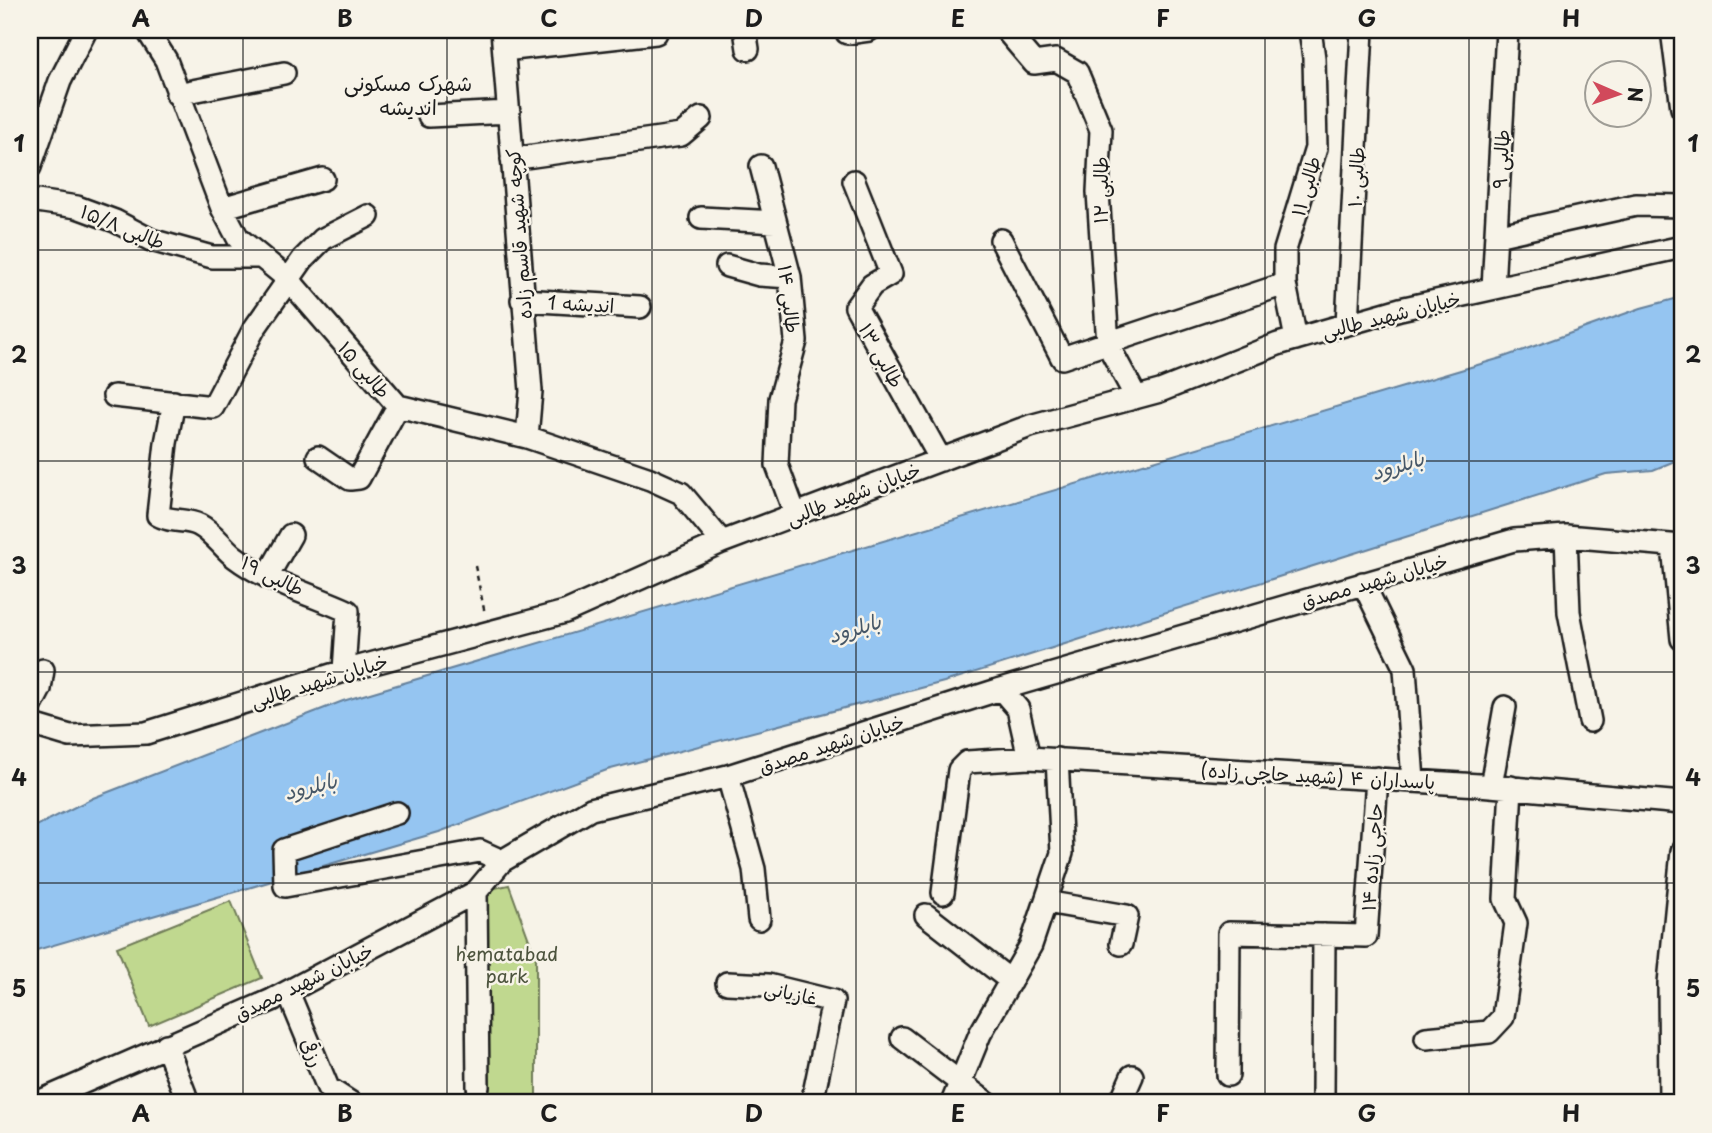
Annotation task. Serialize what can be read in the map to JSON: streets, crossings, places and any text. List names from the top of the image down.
{
  "streets": {
    "street": [
      "طالبی ۹",
      "طالبی ۱۰",
      "طالبی ۱۱",
      "طالبی ۱۲",
      "طالبی ۱۵/۸",
      "کوچه شهید قاسم زاده",
      "طالبی ۱۴",
      "اندیشه 1",
      "خیابان شهید طالبی",
      "طالبی ۱۳",
      "طالبی ۱۵",
      "طالبی ۱۹",
      "خیابان شهید مصدق",
      "پاسداران ۴ (شهید حاجی زاده)",
      "حاجی زاده ۱۴",
      "غازیانی",
      "رزقی"
    ]
  },
  "crossings": [
    ["طالبی ۹", "خیابان شهید طالبی"],
    ["طالبی ۱۰", "خیابان شهید طالبی"],
    ["طالبی ۱۱", "خیابان شهید طالبی"],
    ["طالبی ۱۲", "خیابان شهید طالبی"],
    ["طالبی ۱۵/۸", "طالبی ۱۵"],
    ["کوچه شهید قاسم زاده", "اندیشه 1"],
    ["کوچه شهید قاسم زاده", "طالبی ۱۵"],
    ["طالبی ۱۴", "خیابان شهید طالبی"],
    ["خیابان شهید طالبی", "طالبی ۱۳"],
    ["خیابان شهید طالبی", "طالبی ۱۵"],
    ["خیابان شهید طالبی", "طالبی ۱۹"],
    ["خیابان شهید مصدق", "رزقی"],
    ["پاسداران ۴ (شهید حاجی زاده)", "حاجی زاده ۱۴"]
  ],
  "districts": ["شهرک مسکونی اندیشه"],
  "water": ["بابلرود"],
  "parks": ["hematabad park"],
  "north": "right",
  "grid": {
    "columns": [
      "A",
      "B",
      "C",
      "D",
      "E",
      "F",
      "G",
      "H"
    ],
    "rows": [
      "1",
      "2",
      "3",
      "4",
      "5"
    ]
  }
}
